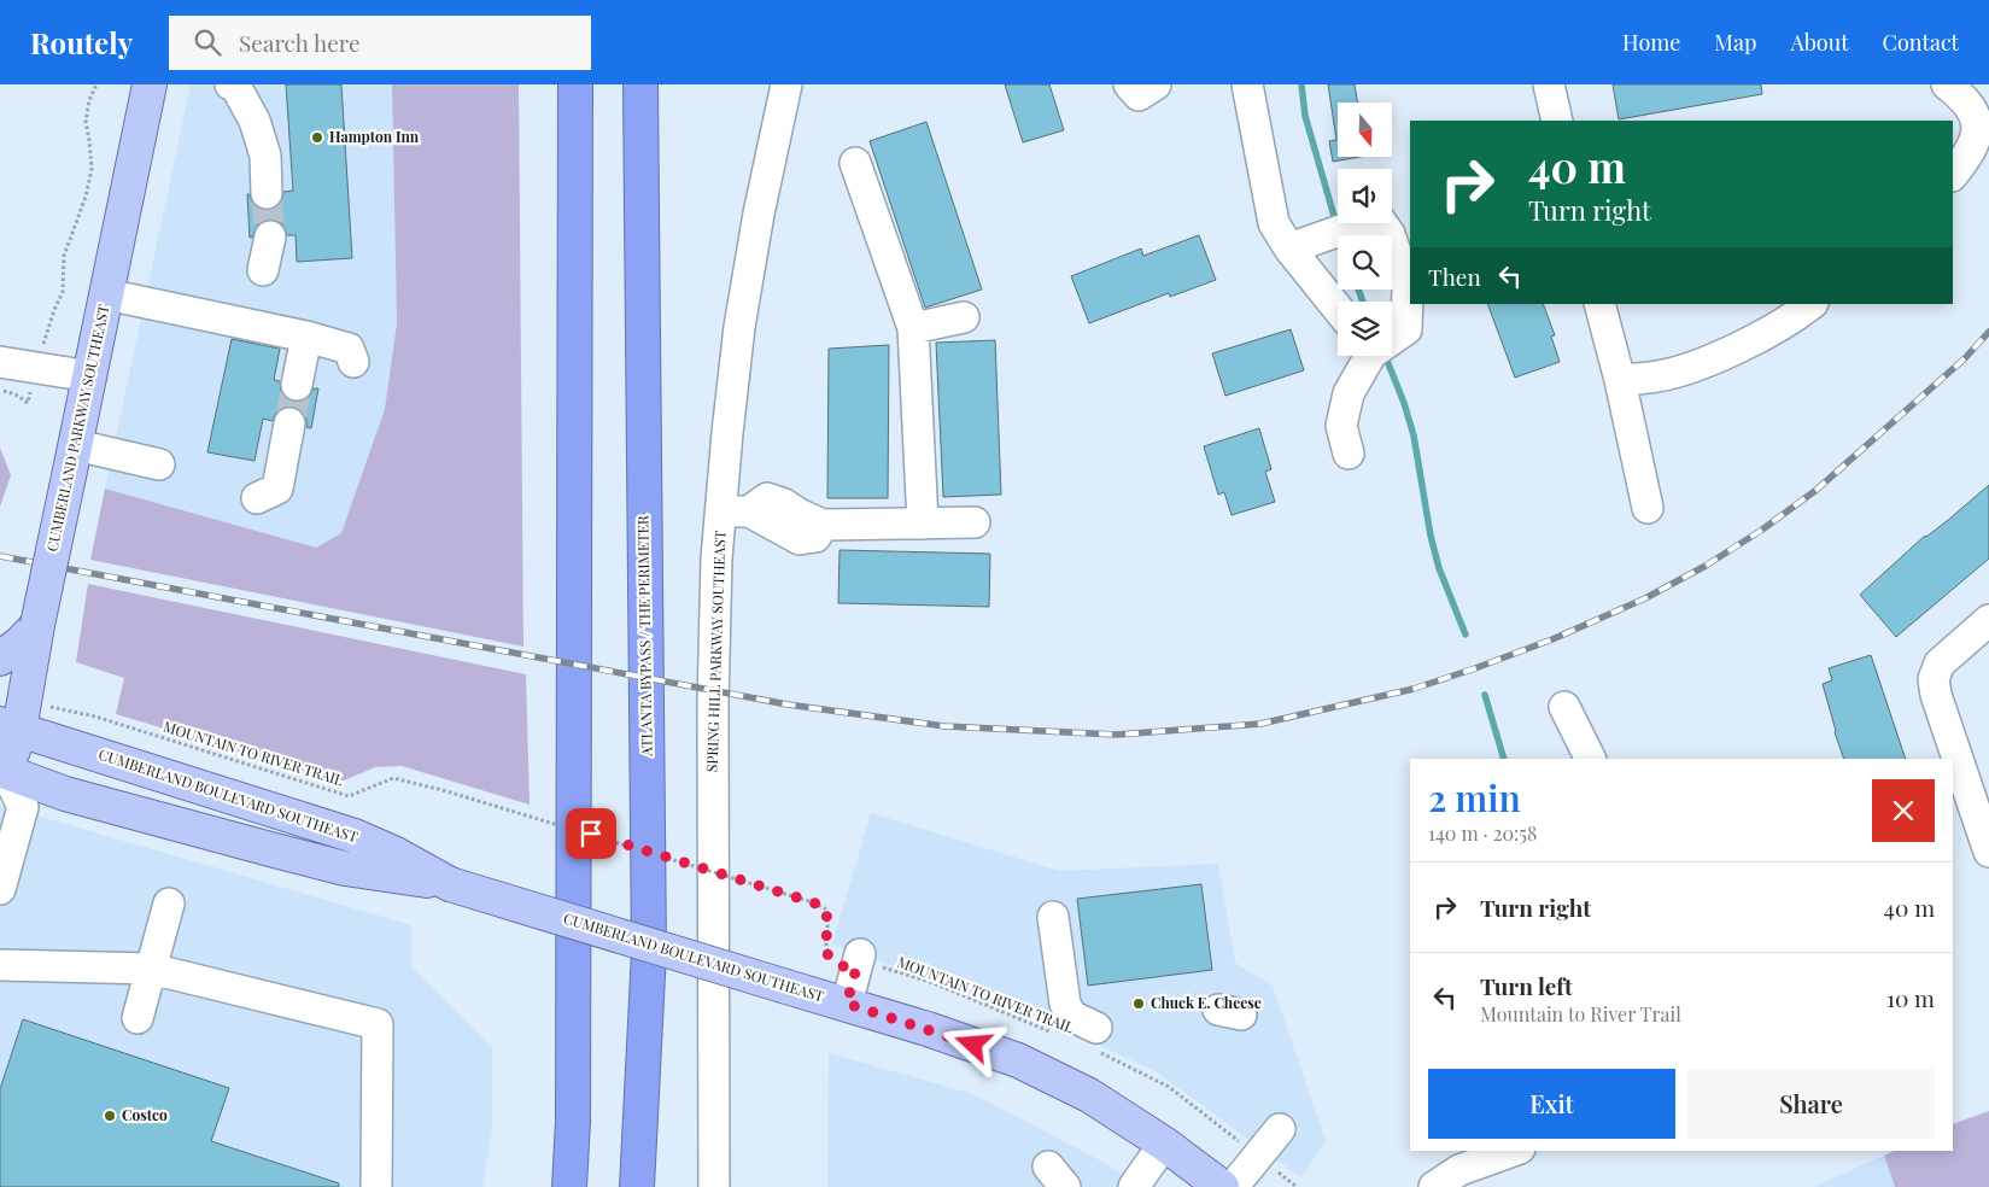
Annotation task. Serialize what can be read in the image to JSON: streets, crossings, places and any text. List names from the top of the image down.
{
  "streets": {
    "highway": ["ATLANTA BYPASS / THE PERIMETER"],
    "main road": ["CUMBERLAND PARKWAY SOUTHEAST", "CUMBERLAND BOULEVARD SOUTHEAST"],
    "street": ["SPRING HILL PARKWAY SOUTHEAST"],
    "path": ["MOUNTAIN TO RIVER TRAIL"]
  },
  "crossings": [
    ["CUMBERLAND PARKWAY SOUTHEAST", "CUMBERLAND BOULEVARD SOUTHEAST"]
  ],
  "places": ["Hampton Inn", "Chuck E. Cheese", "Costco"],
  "north": "bottom",
  "page": {
    "header": "Routely",
    "search": "Search here",
    "nav": [
      "Home",
      "Map",
      "About",
      "Contact"
    ],
    "turn": ["40 m", "Turn right"],
    "then": "Then",
    "heading": ["2 min", "140 m · 20:58"],
    "list": [
      {
        "name": "Turn right",
        "value": "40 m"
      },
      {
        "name": "Turn left",
        "note": "Mountain to River Trail",
        "value": "10 m"
      }
    ],
    "buttons": ["Exit", "Share"]
  }
}
